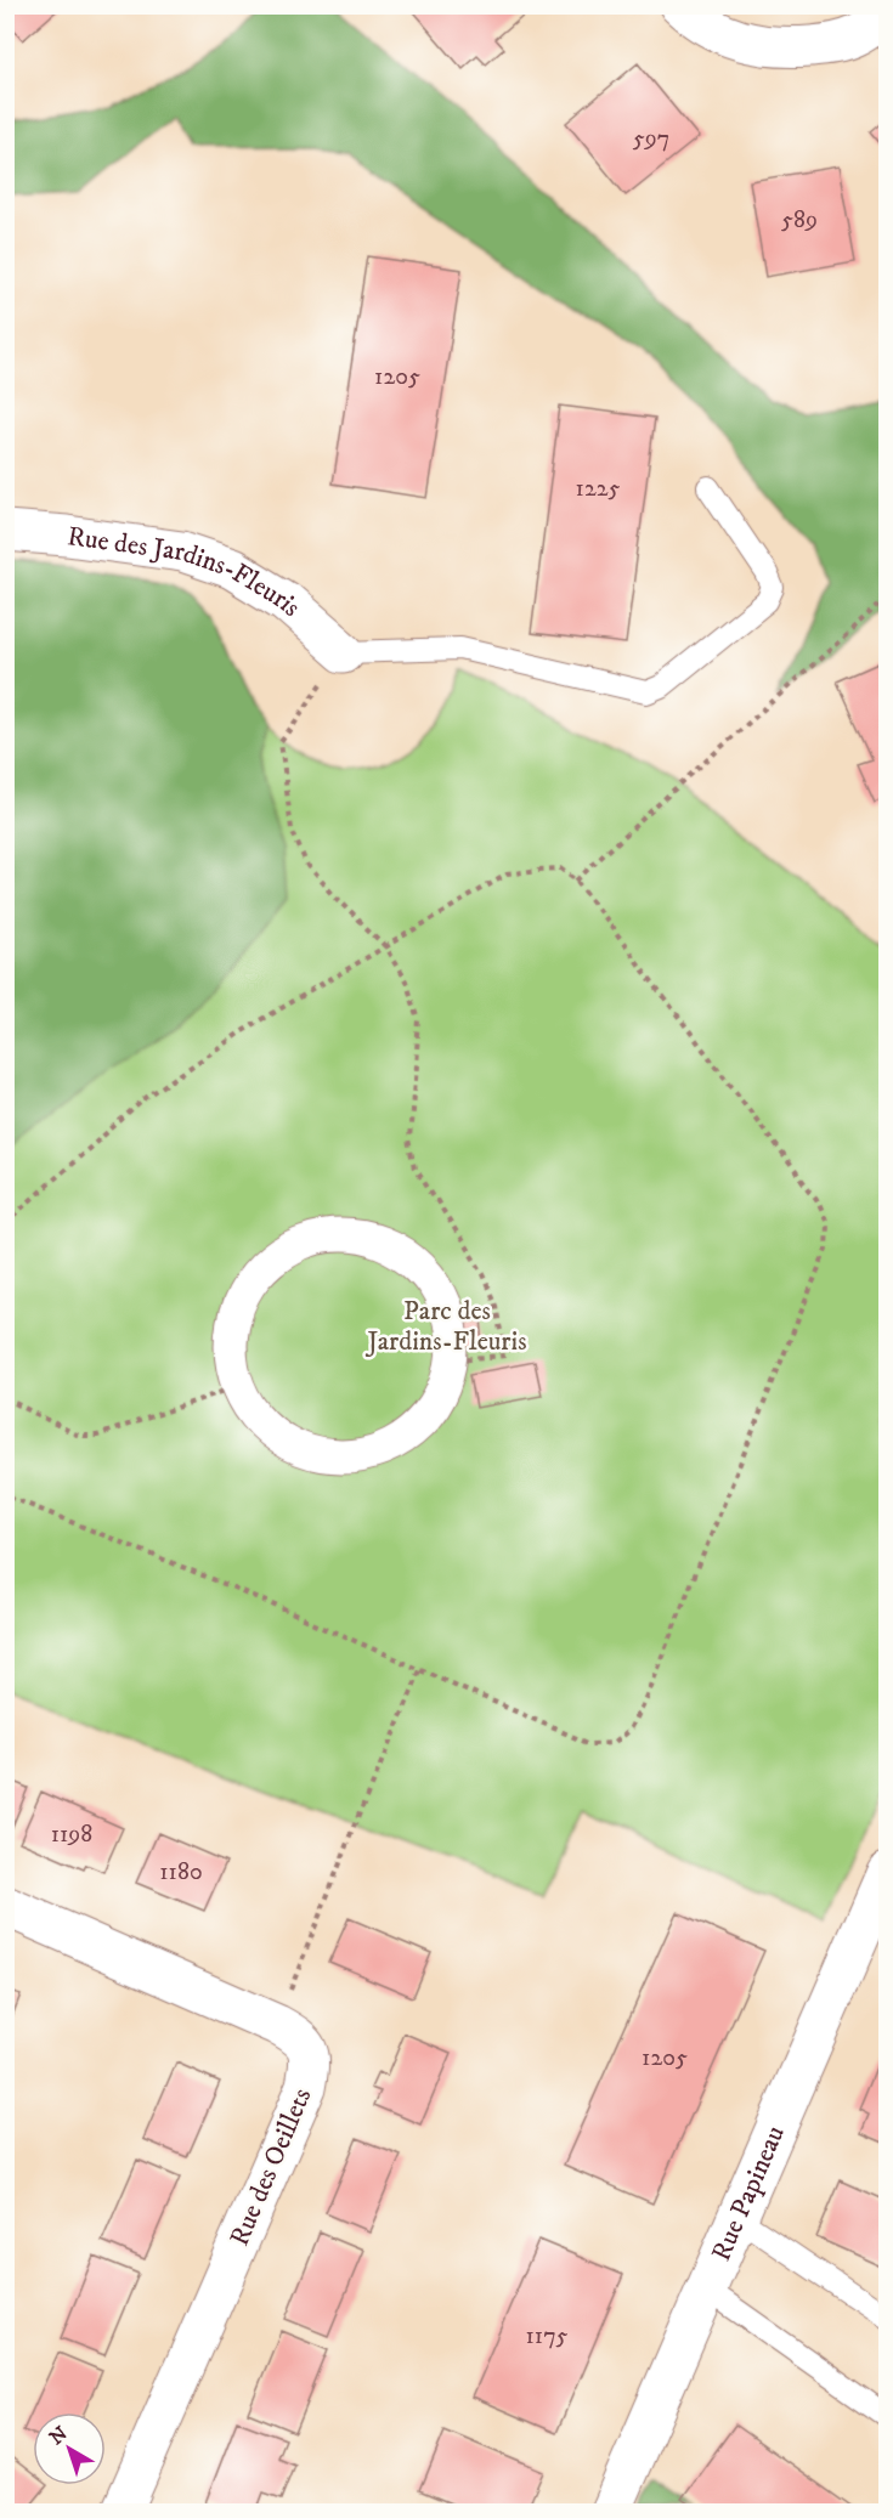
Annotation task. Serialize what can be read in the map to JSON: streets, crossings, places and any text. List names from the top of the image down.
{
  "streets": {
    "street": ["Rue des Jardins-Fleuris", "Rue des Oeillets", "Rue Papineau"]
  },
  "parks": ["Parc des Jardins-Fleuris"],
  "house_numbers": [
    "597",
    "589",
    "1205",
    "1225",
    "1198",
    "1180",
    "1205",
    "1175"
  ],
  "north": "top left"
}
